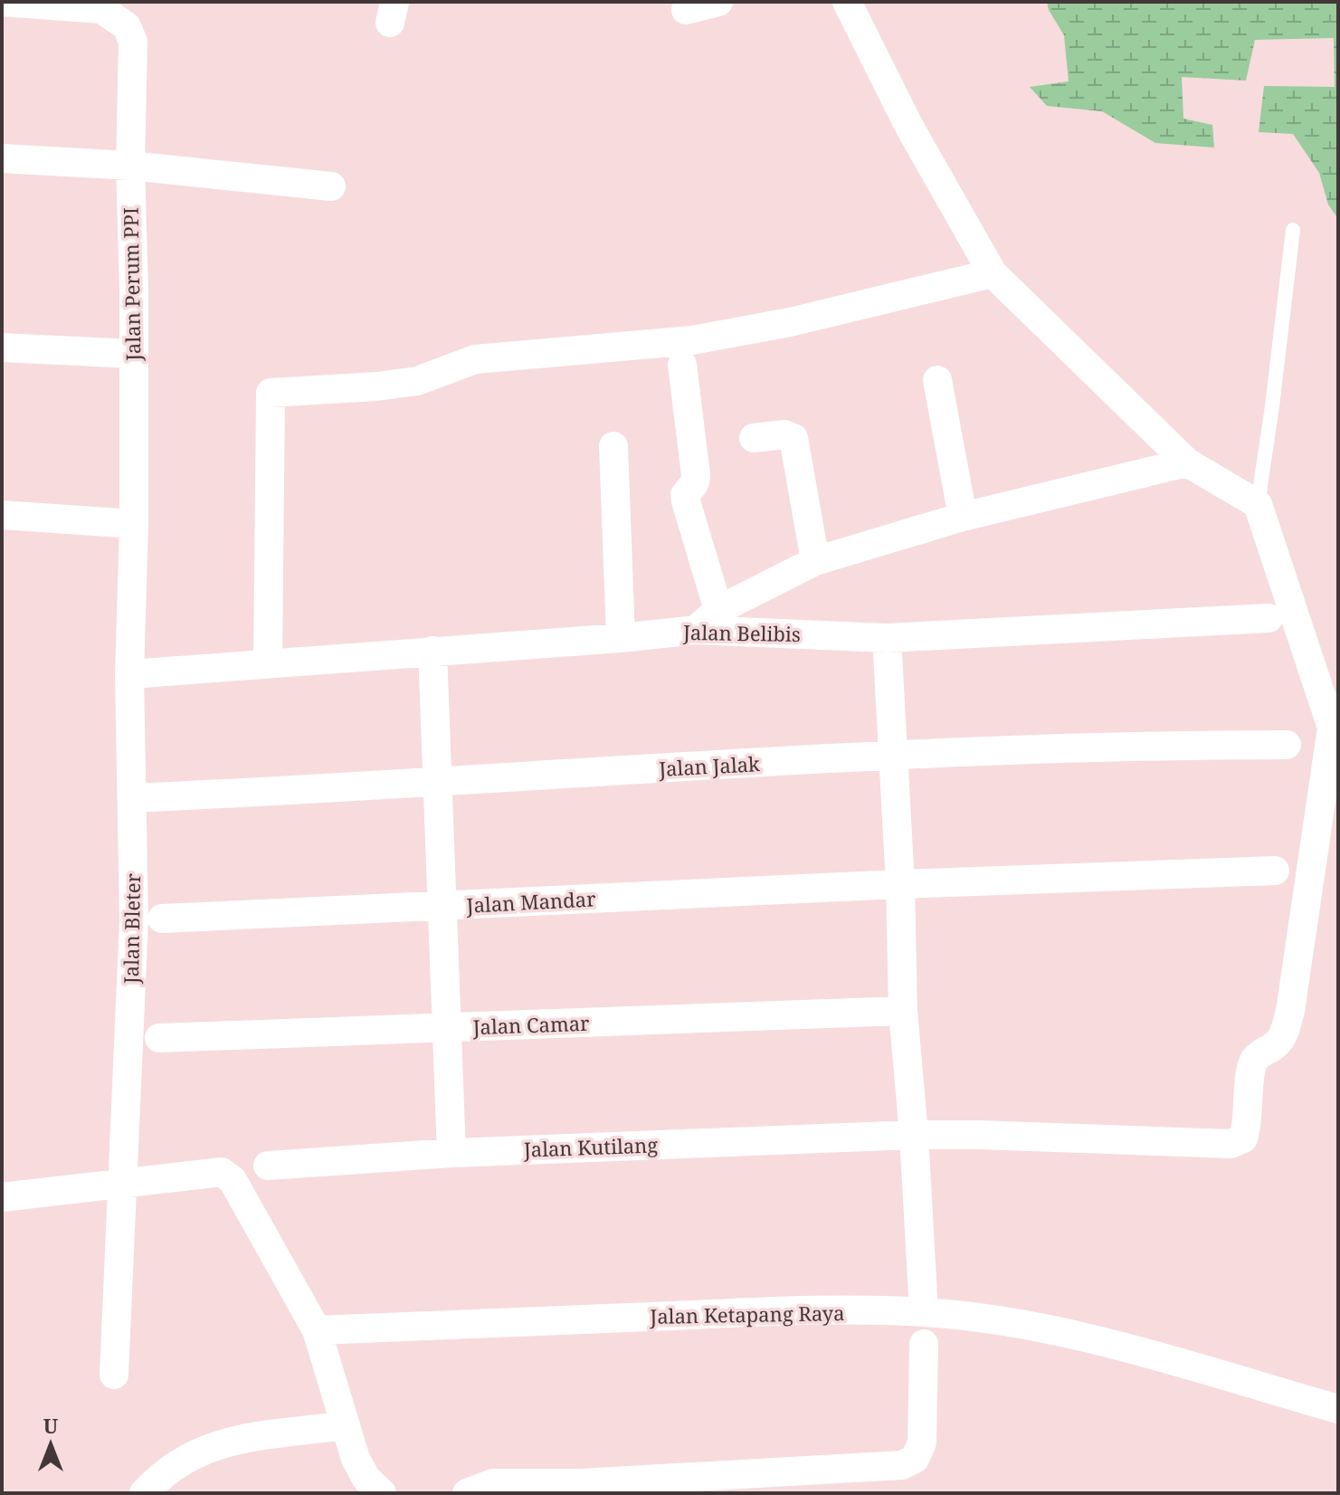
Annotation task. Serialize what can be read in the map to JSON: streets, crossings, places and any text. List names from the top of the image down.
{
  "streets": {
    "street": [
      "Jalan Perum PPI",
      "Jalan Belibis",
      "Jalan Jalak",
      "Jalan Mandar",
      "Jalan Bleter",
      "Jalan Camar",
      "Jalan Kutilang",
      "Jalan Ketapang Raya"
    ]
  },
  "crossings": [
    ["Jalan Perum PPI", "Jalan Belibis"],
    ["Jalan Perum PPI", "Jalan Bleter"],
    ["Jalan Belibis", "Jalan Bleter"],
    ["Jalan Jalak", "Jalan Bleter"]
  ],
  "north": "top"
}
